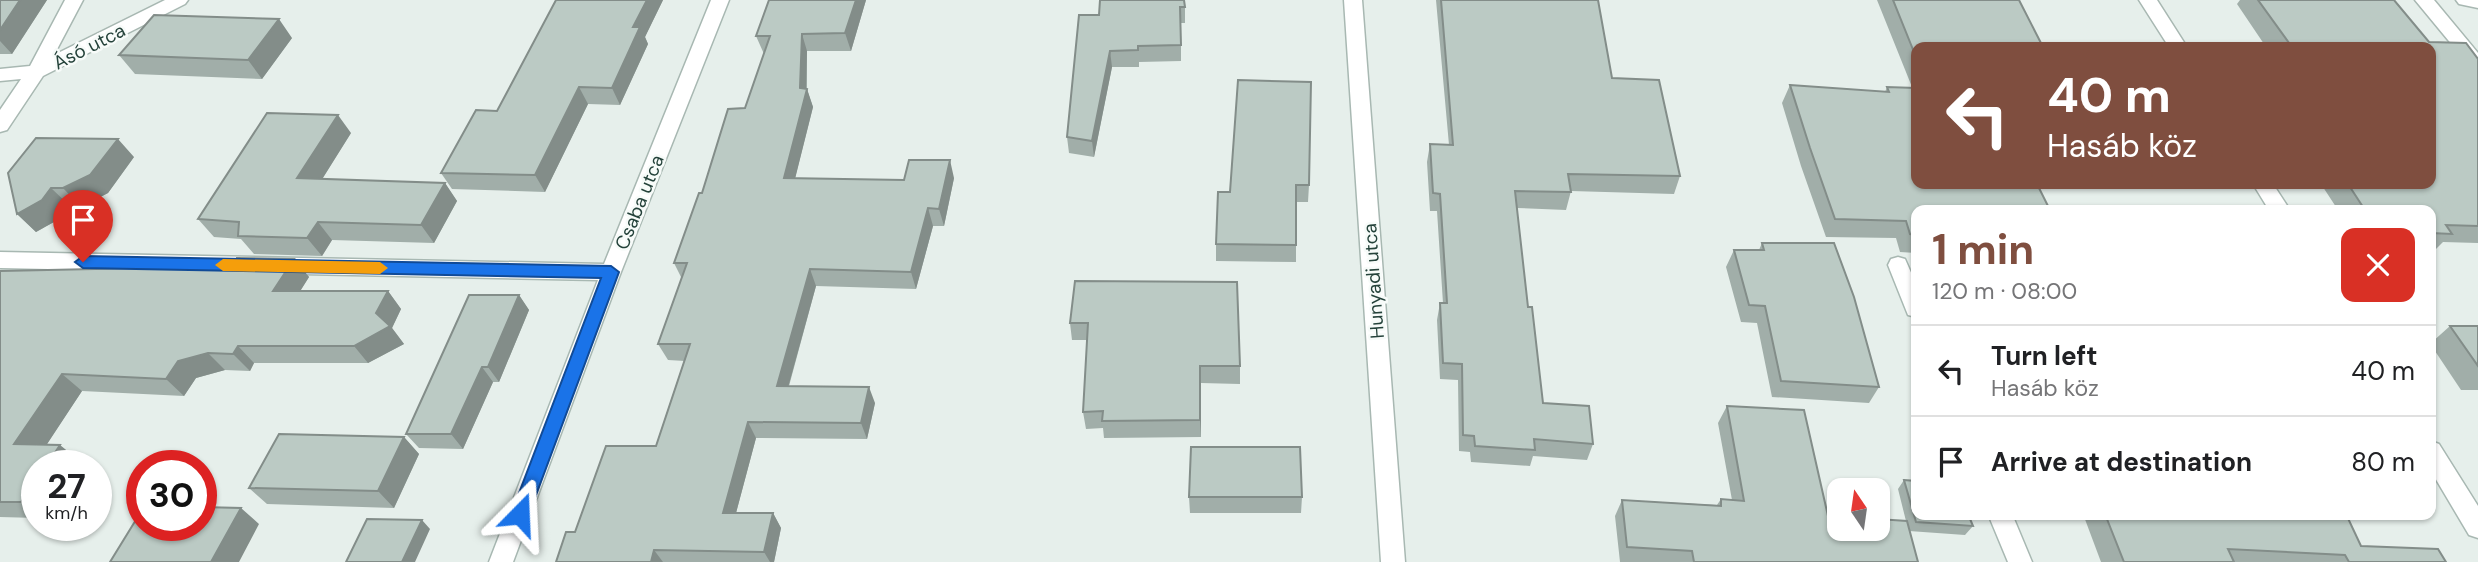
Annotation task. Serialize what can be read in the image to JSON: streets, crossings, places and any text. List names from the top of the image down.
{
  "streets": {
    "street": ["Ásó utca", "Csaba utca", "Hunyadi utca"]
  },
  "north": "top",
  "page": {
    "turn": ["40 m", "Hasáb köz"],
    "heading": ["1 min", "120 m · 08:00"],
    "list": [
      {
        "name": "Turn left",
        "note": "Hasáb köz",
        "value": "40 m"
      },
      {
        "name": "Arrive at destination",
        "value": "80 m"
      }
    ],
    "speed": "27 km/h",
    "limit": "30"
  }
}
